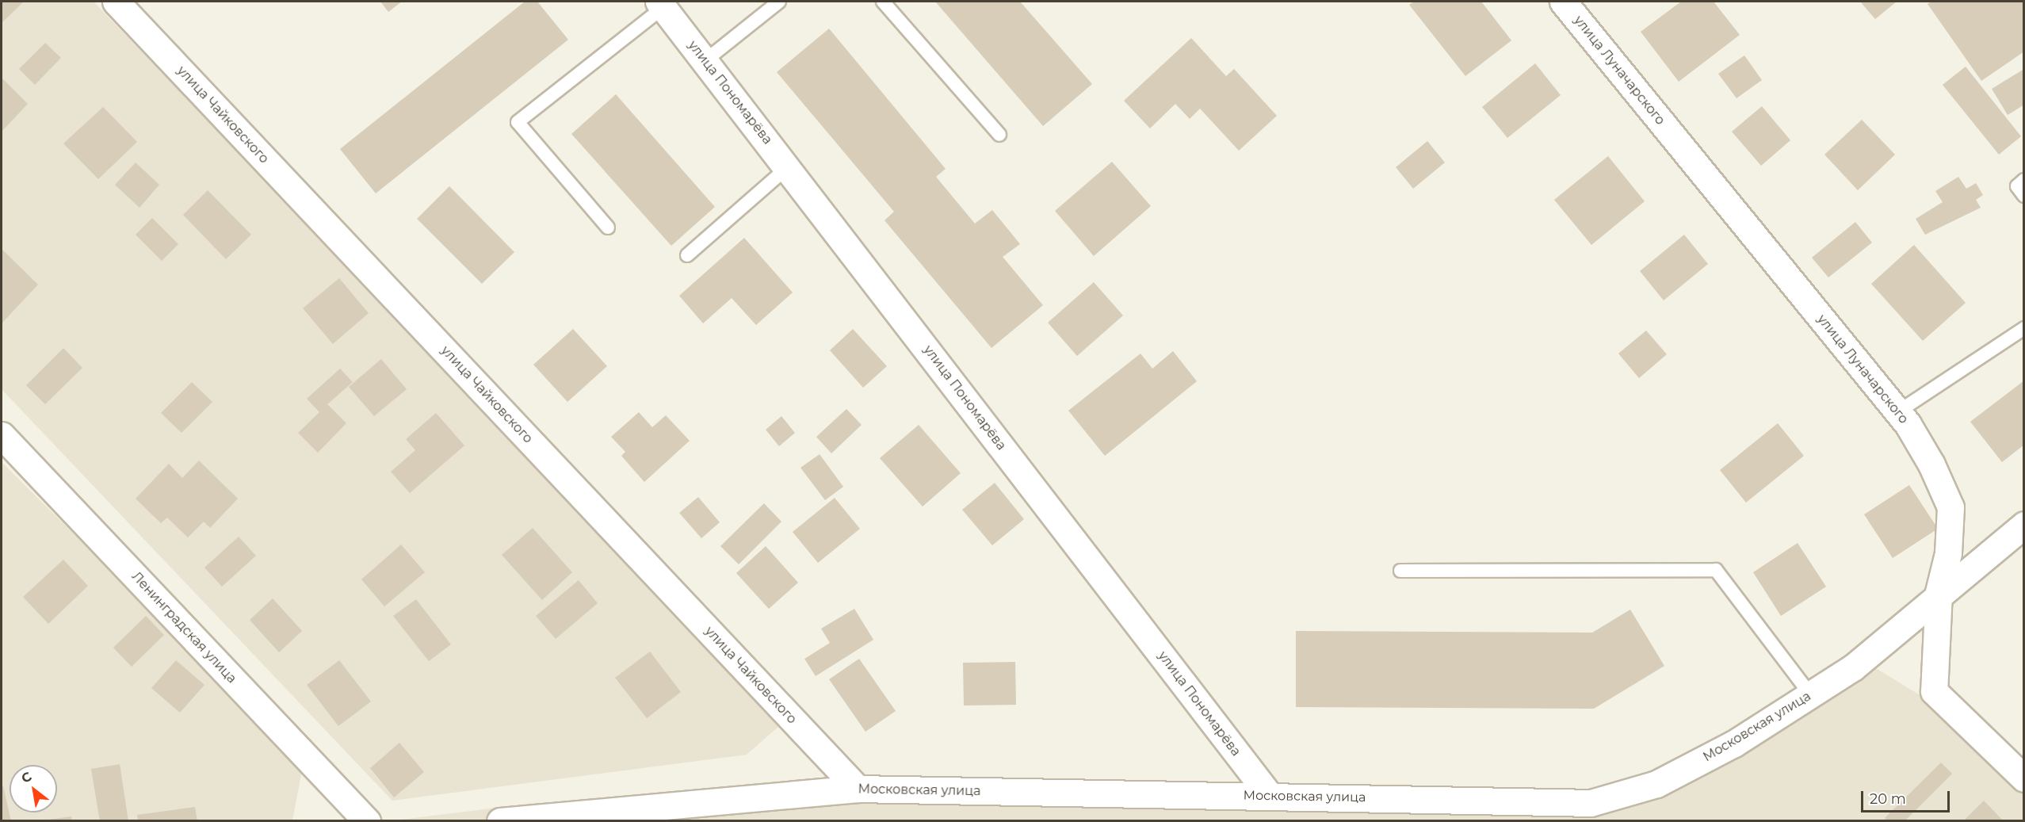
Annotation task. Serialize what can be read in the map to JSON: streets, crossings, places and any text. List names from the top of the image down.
{
  "streets": {
    "street": [
      "улица Луначарского",
      "улица Пономарёва",
      "улица Чайковского",
      "Ленинградская улица",
      "Московская улица"
    ]
  },
  "crossings": [
    ["улица Луначарского", "Московская улица"],
    ["улица Пономарёва", "Московская улица"],
    ["улица Чайковского", "Московская улица"]
  ],
  "scale_bar": "20 m",
  "north": "top left"
}
